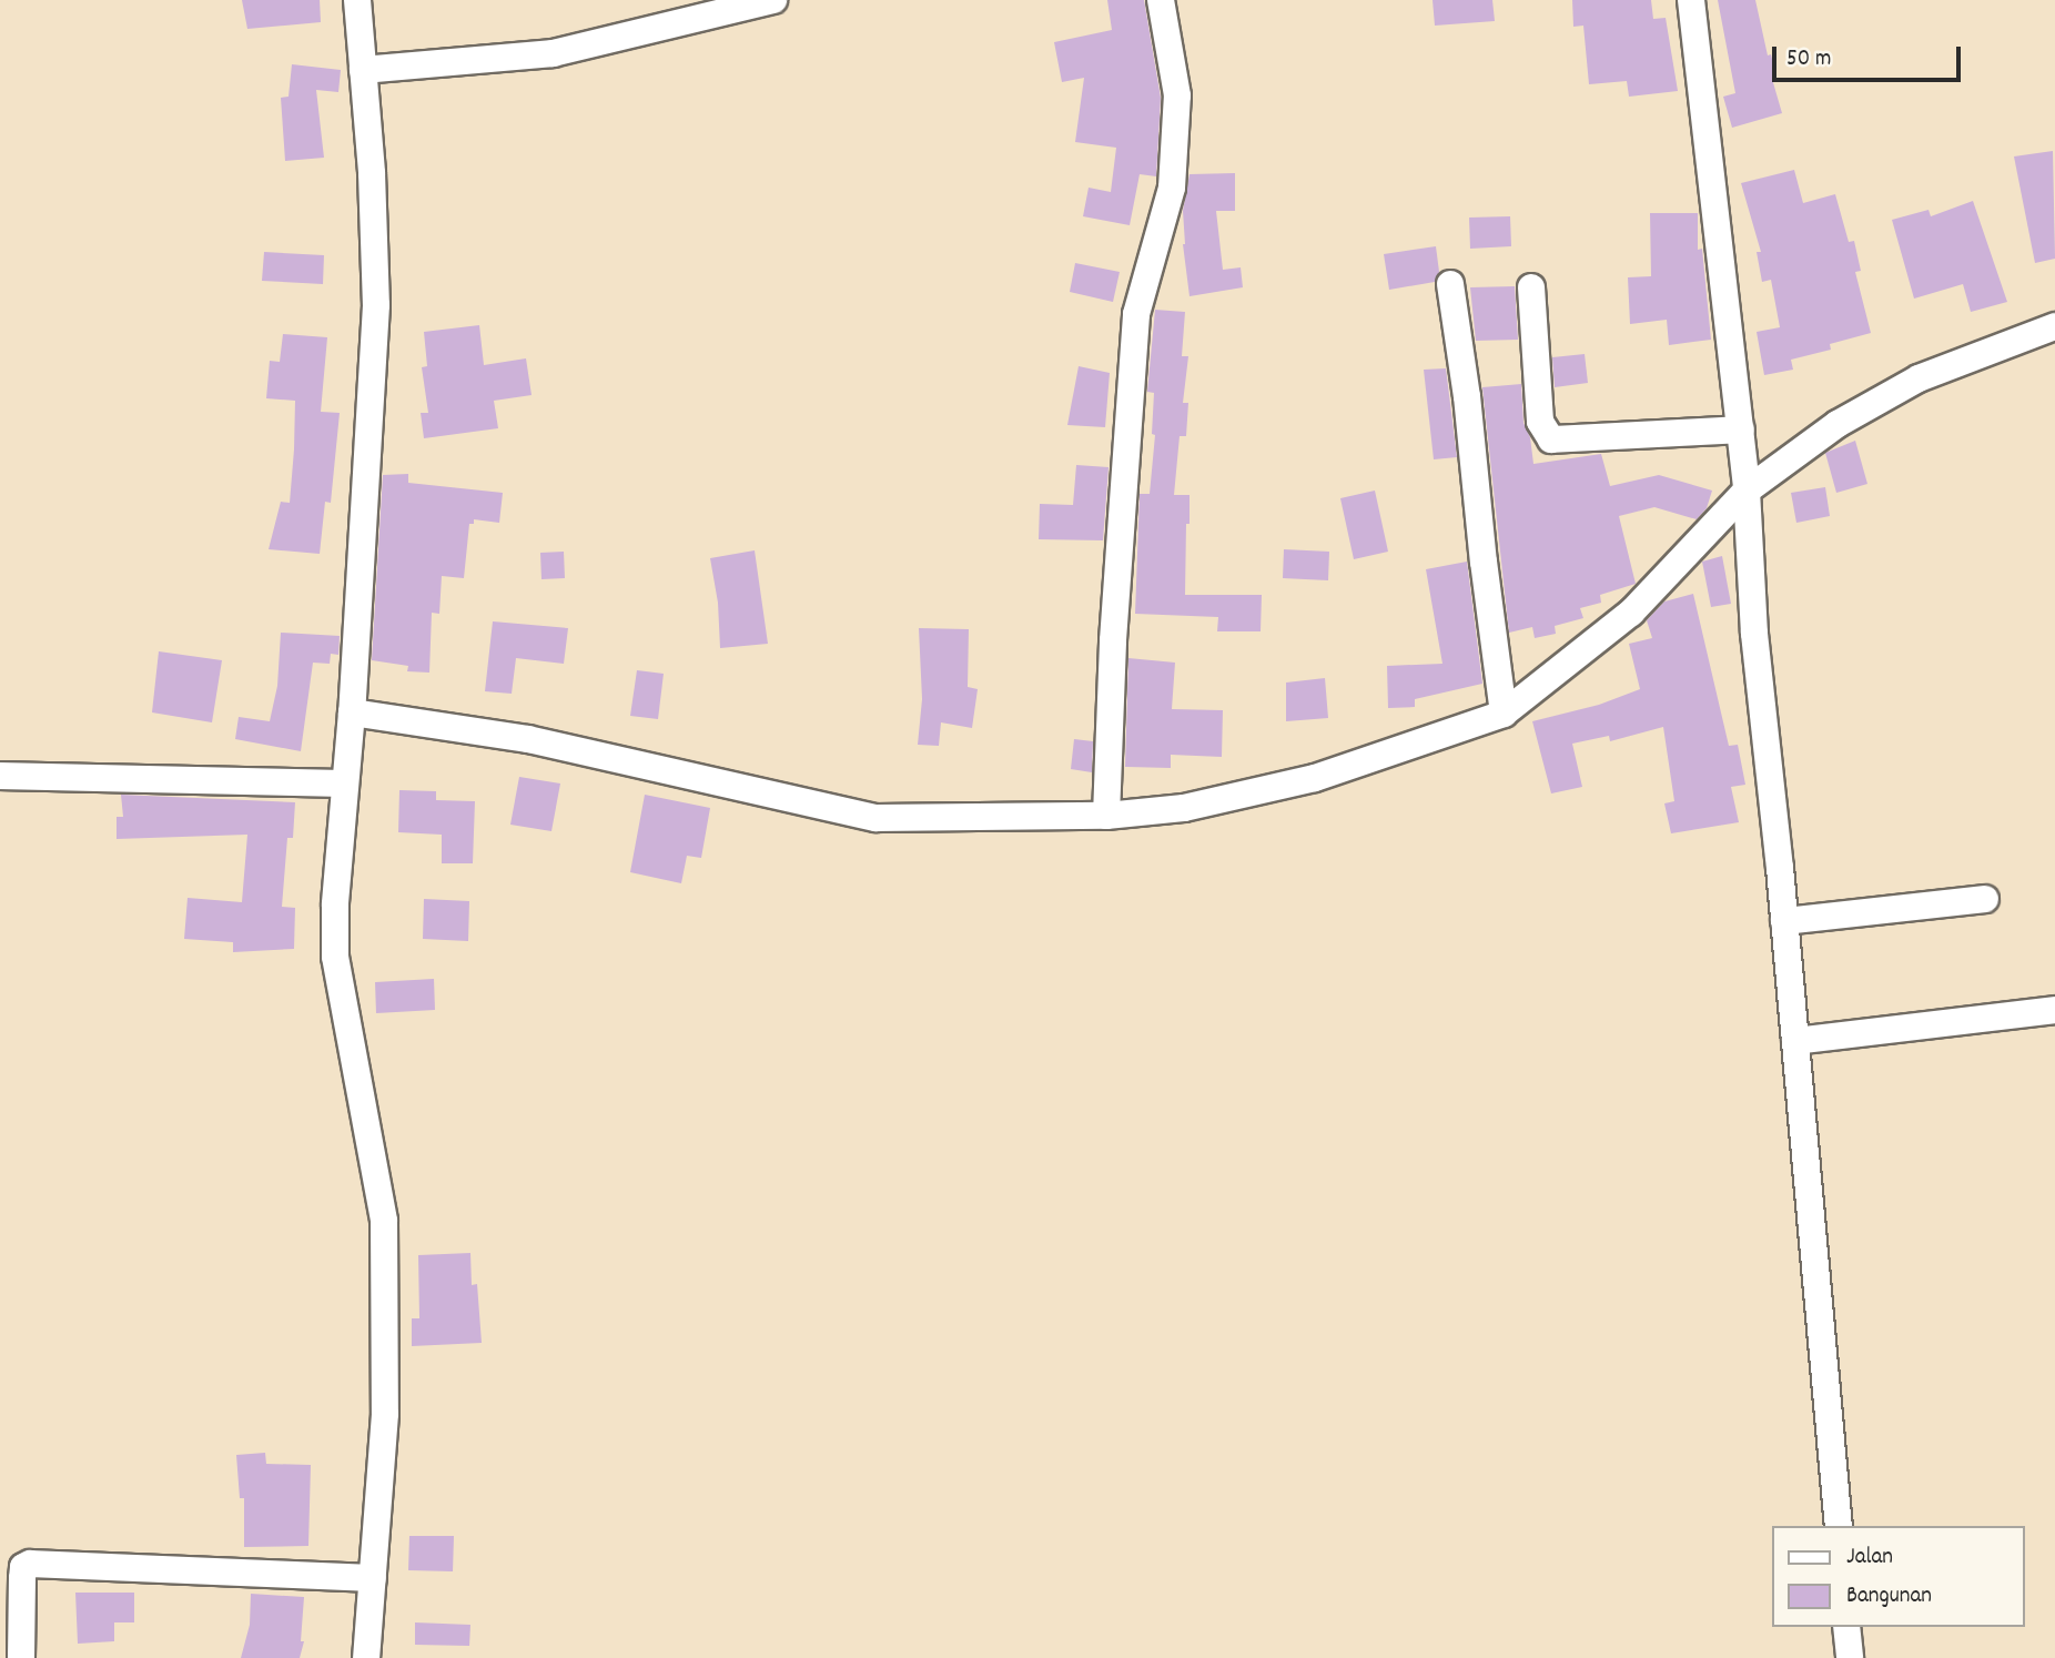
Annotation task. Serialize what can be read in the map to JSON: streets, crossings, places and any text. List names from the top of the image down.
{
  "legend": ["Jalan", "Bangunan"],
  "scale_bar": "50 m"
}
